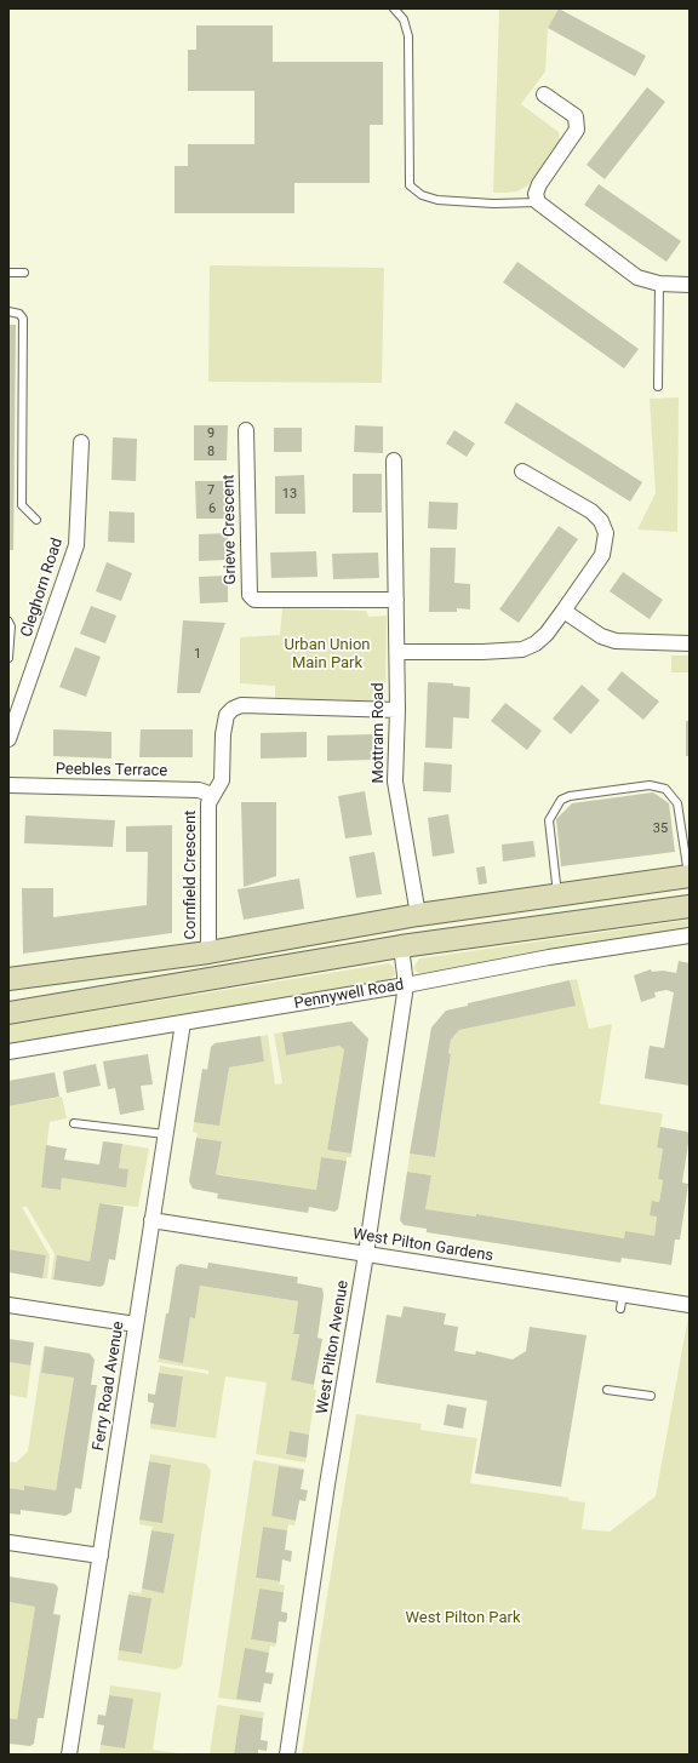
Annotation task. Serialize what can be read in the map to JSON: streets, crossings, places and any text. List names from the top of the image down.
{
  "streets": {
    "street": [
      "Grieve Crescent",
      "Cleghorn Road",
      "Mottram Road",
      "Peebles Terrace",
      "Cornfield Crescent",
      "Pennywell Road",
      "West Pilton Gardens",
      "West Pilton Avenue",
      "Ferry Road Avenue"
    ]
  },
  "crossings": [
    ["Grieve Crescent", "Mottram Road"],
    ["Mottram Road", "Cornfield Crescent"],
    ["Peebles Terrace", "Cornfield Crescent"],
    ["Pennywell Road", "West Pilton Avenue"],
    ["Pennywell Road", "Ferry Road Avenue"],
    ["West Pilton Gardens", "West Pilton Avenue"],
    ["West Pilton Gardens", "Ferry Road Avenue"]
  ],
  "parks": ["Urban Union Main Park", "West Pilton Park"],
  "house_numbers": [
    "9",
    "8",
    "7",
    "13",
    "6",
    "1",
    "35"
  ]
}
